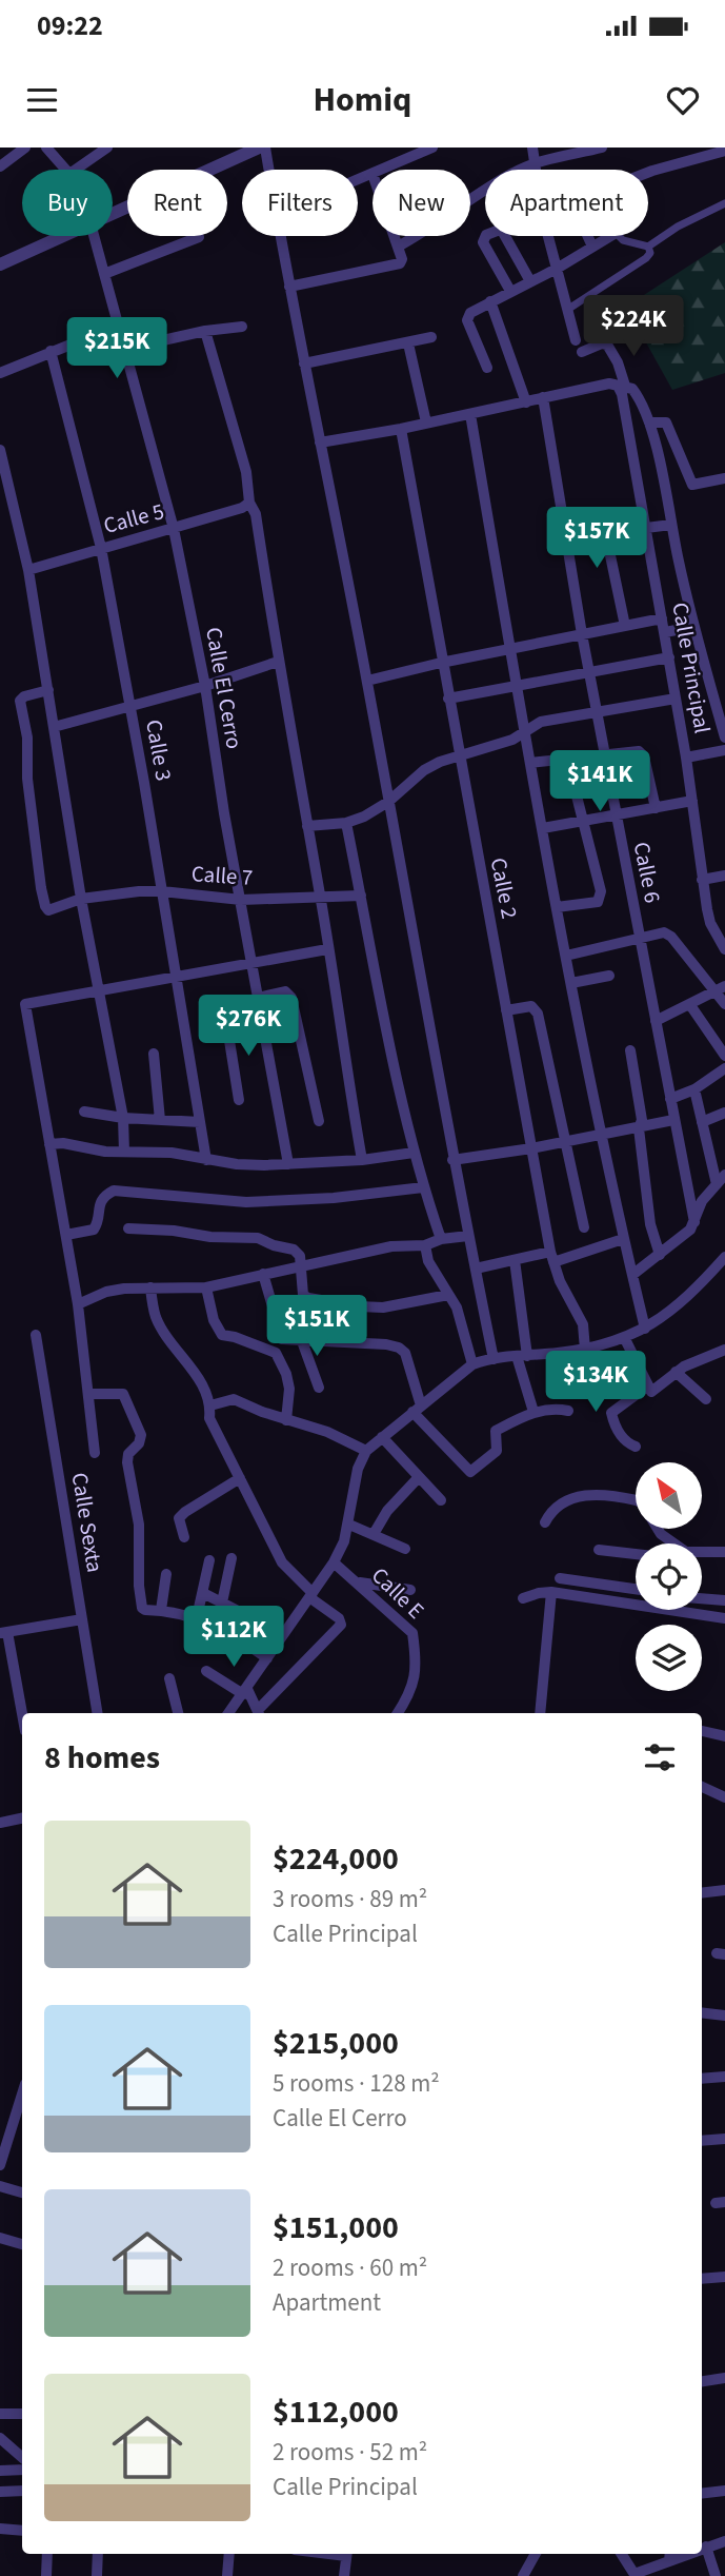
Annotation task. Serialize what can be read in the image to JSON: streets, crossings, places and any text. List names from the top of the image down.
{
  "streets": {
    "street": [
      "Calle 5",
      "Calle Principal",
      "Calle El Cerro",
      "Calle 3",
      "Calle 6",
      "Calle 7",
      "Calle 2",
      "Calle Sexta",
      "Calle E"
    ]
  },
  "crossings": [
    ["Calle 5", "Calle El Cerro"],
    ["Calle 5", "Calle 3"],
    ["Calle El Cerro", "Calle 7"],
    ["Calle 3", "Calle 7"]
  ],
  "north": "top left",
  "page": {
    "status": "09:22",
    "header": "Homiq",
    "chip": [
      "Buy",
      "Rent",
      "Filters",
      "New",
      "Apartment"
    ],
    "price": [
      "$224K",
      "$215K",
      "$157K",
      "$141K",
      "$276K",
      "$151K",
      "$134K",
      "$112K"
    ],
    "heading": "8 homes",
    "list": [
      {
        "name": "$224,000",
        "note": "3 rooms · 89 m² · Calle Principal"
      },
      {
        "name": "$215,000",
        "note": "5 rooms · 128 m² · Calle El Cerro"
      },
      {
        "name": "$151,000",
        "note": "2 rooms · 60 m² · Apartment"
      },
      {
        "name": "$112,000",
        "note": "2 rooms · 52 m² · Calle Principal"
      }
    ]
  }
}
